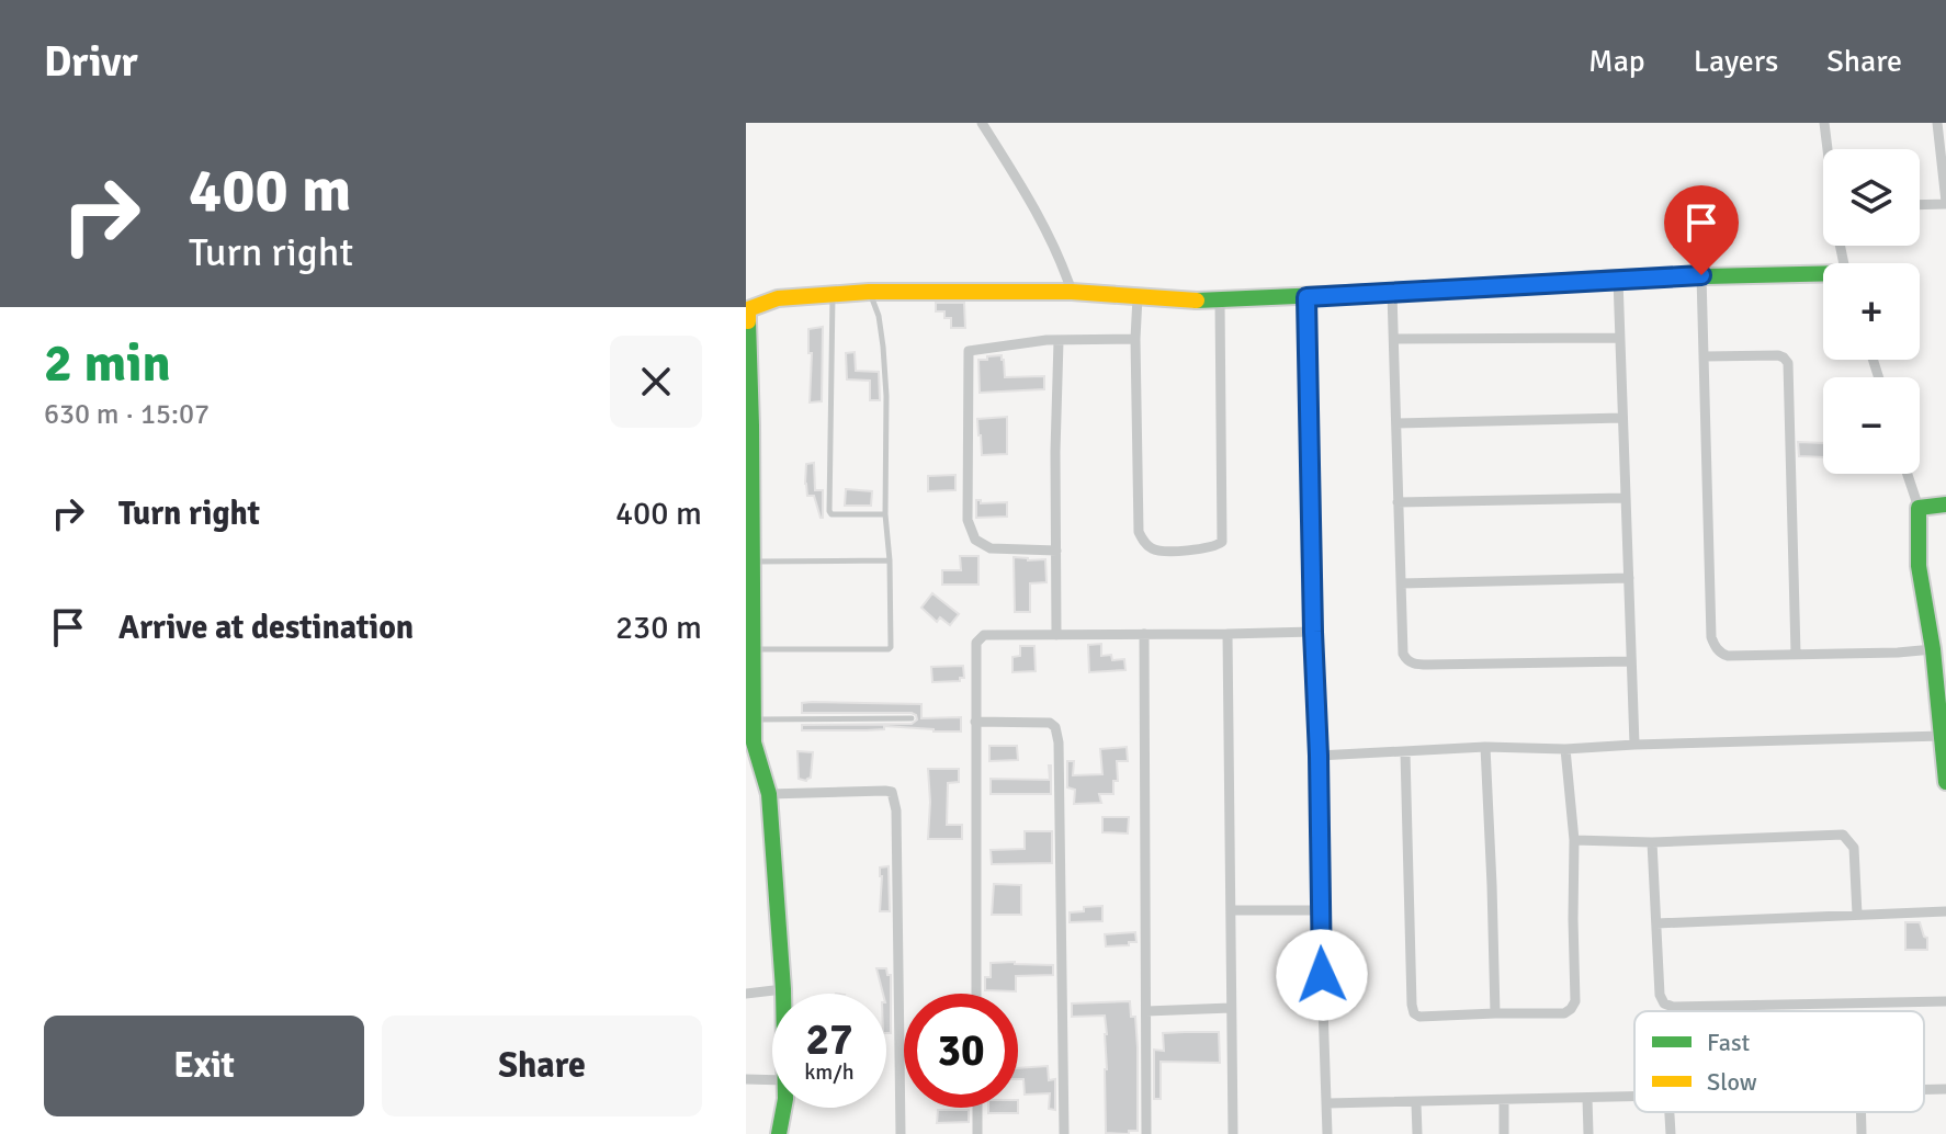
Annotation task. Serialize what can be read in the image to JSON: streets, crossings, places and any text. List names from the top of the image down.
{
  "legend": ["Fast", "Slow"],
  "page": {
    "header": "Drivr",
    "nav": ["Map", "Layers", "Share"],
    "turn": ["400 m", "Turn right"],
    "map_buttons": ["+", "−"],
    "heading": ["2 min", "630 m · 15:07"],
    "list": [
      {
        "name": "Turn right",
        "value": "400 m"
      },
      {
        "name": "Arrive at destination",
        "value": "230 m"
      }
    ],
    "speed": "27 km/h",
    "limit": "30",
    "buttons": ["Exit", "Share"]
  }
}
